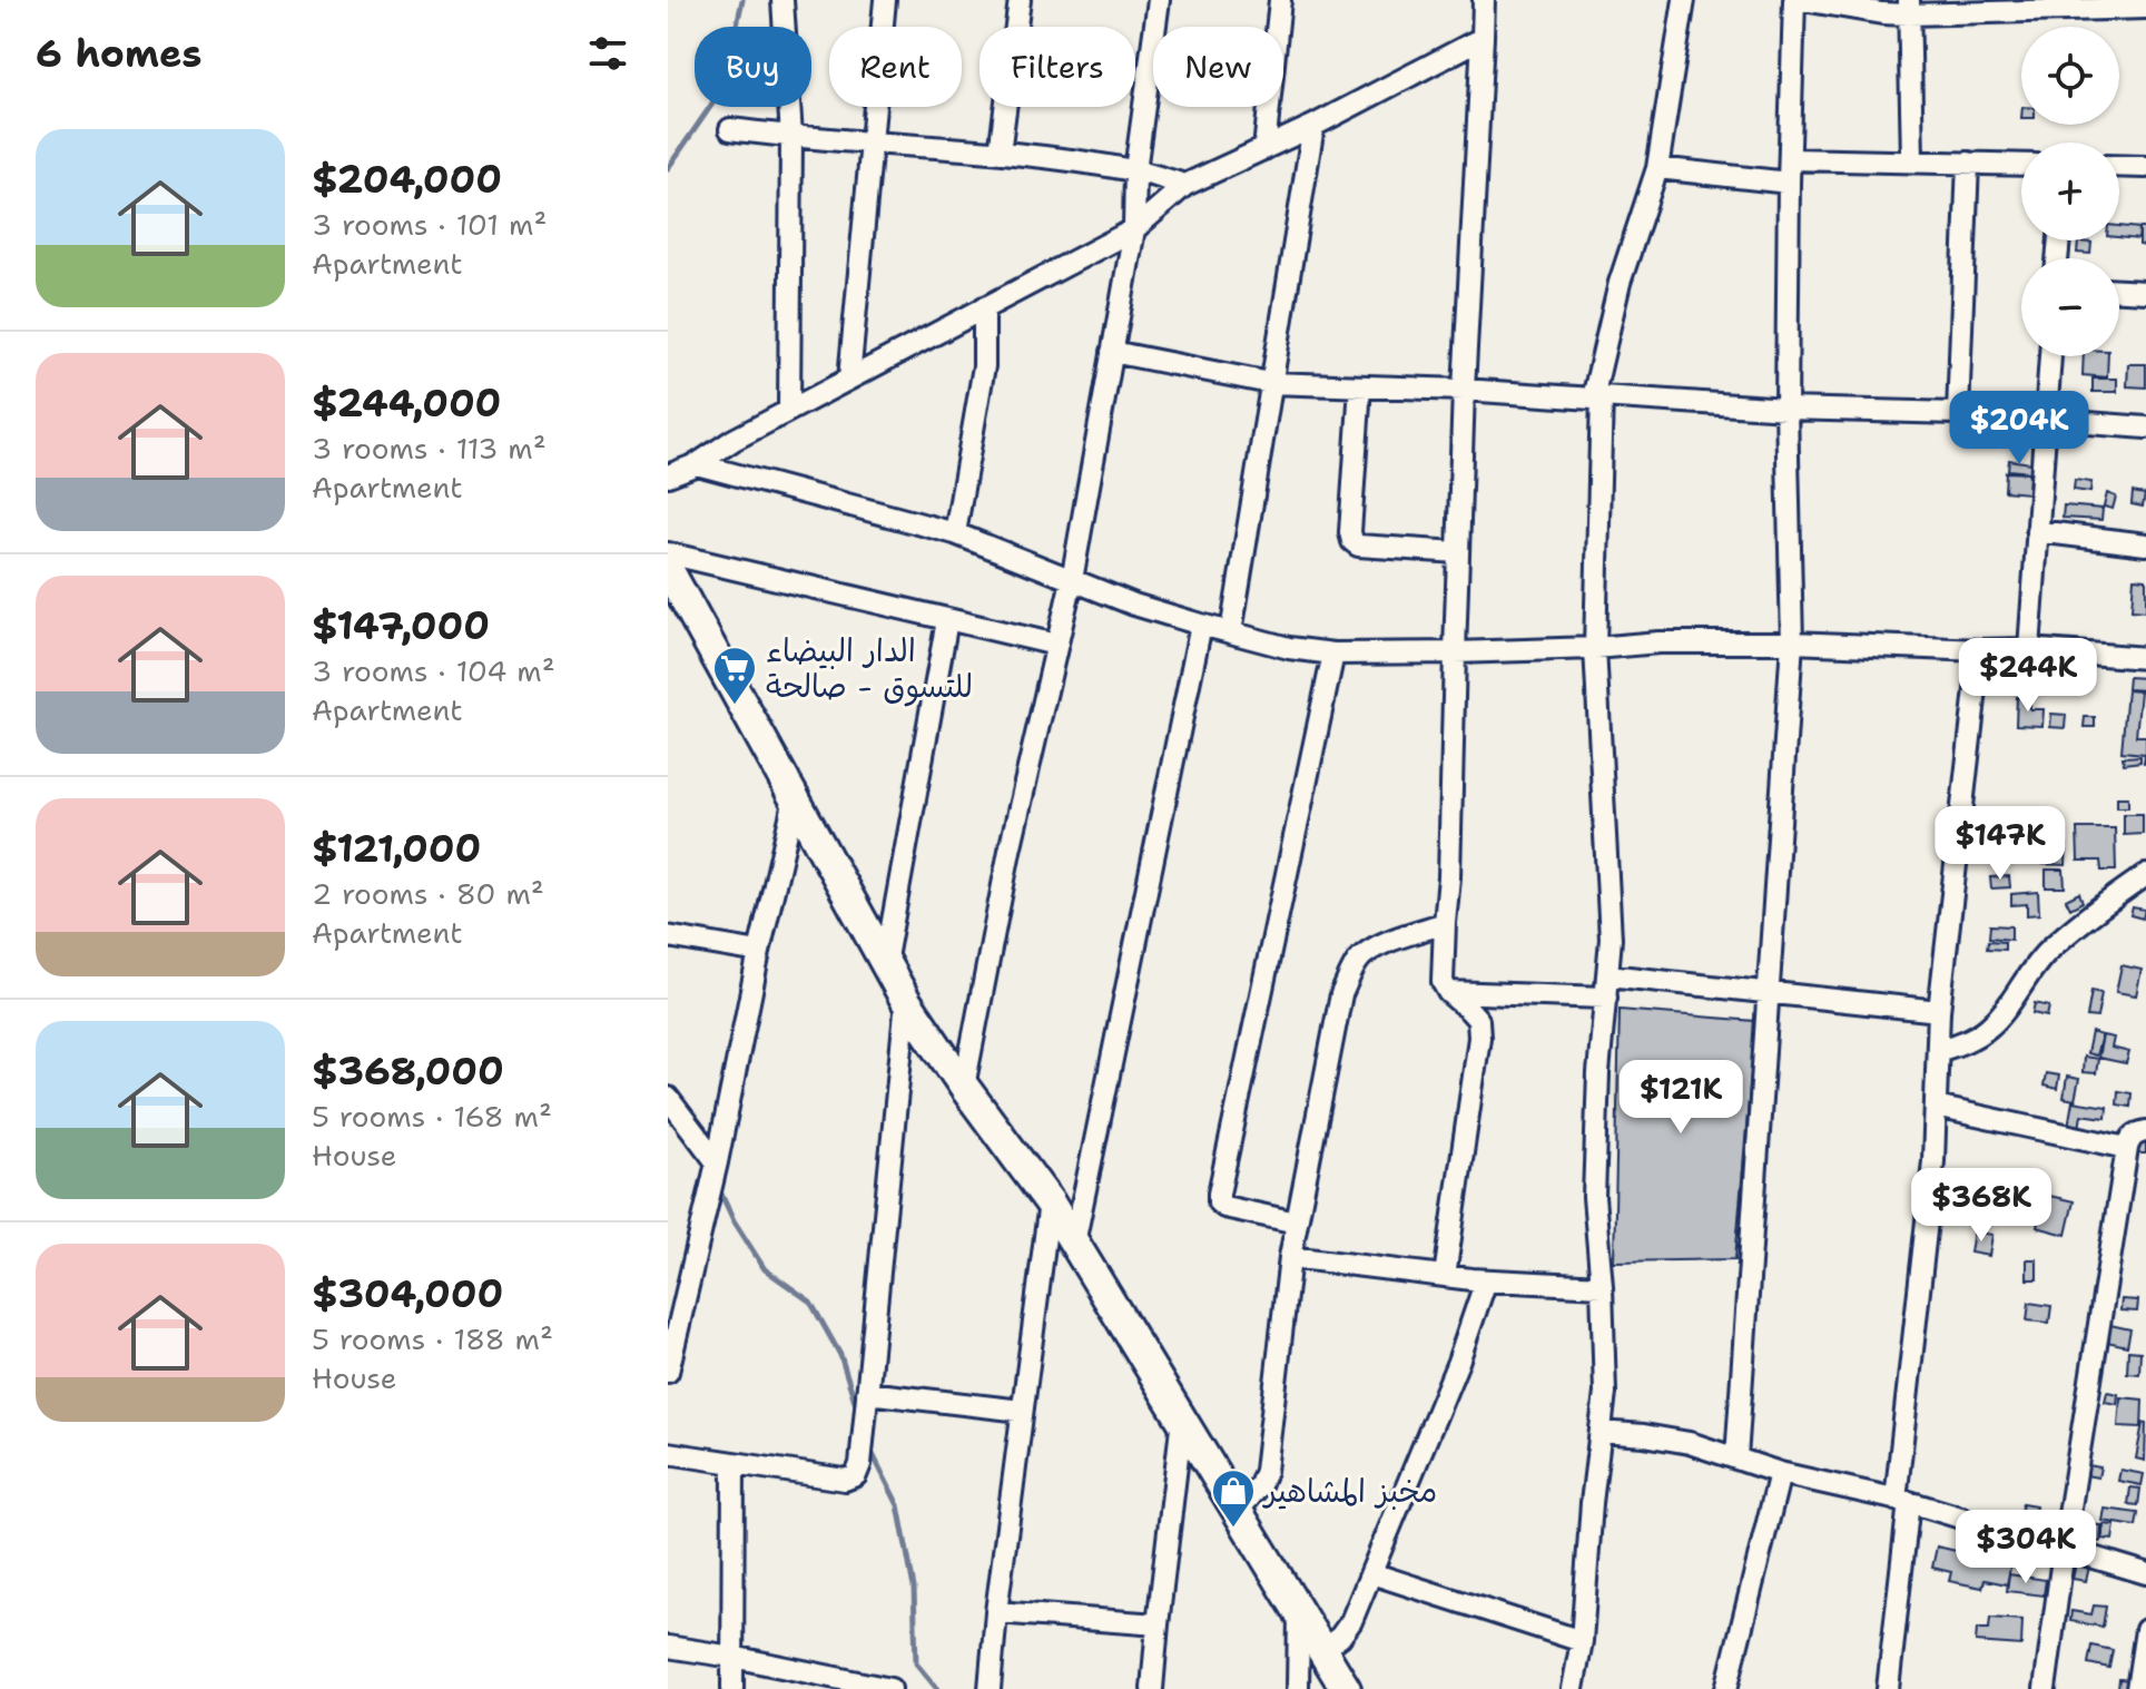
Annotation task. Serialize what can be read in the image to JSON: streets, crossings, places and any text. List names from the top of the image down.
{
  "places": {
    "supermarket": ["الدار البيضاء للتسوق - صالحة"],
    "shop": ["مخبز المشاهير"]
  },
  "page": {
    "heading": "6 homes",
    "map_buttons": ["+", "−"],
    "chip": [
      "Buy",
      "Rent",
      "Filters",
      "New"
    ],
    "list": [
      {
        "name": "$204,000",
        "note": "3 rooms · 101 m² · Apartment"
      },
      {
        "name": "$244,000",
        "note": "3 rooms · 113 m² · Apartment"
      },
      {
        "name": "$147,000",
        "note": "3 rooms · 104 m² · Apartment"
      },
      {
        "name": "$121,000",
        "note": "2 rooms · 80 m² · Apartment"
      },
      {
        "name": "$368,000",
        "note": "5 rooms · 168 m² · House"
      },
      {
        "name": "$304,000",
        "note": "5 rooms · 188 m² · House"
      }
    ],
    "price": [
      "$204K",
      "$244K",
      "$147K",
      "$121K",
      "$368K",
      "$304K"
    ]
  }
}
